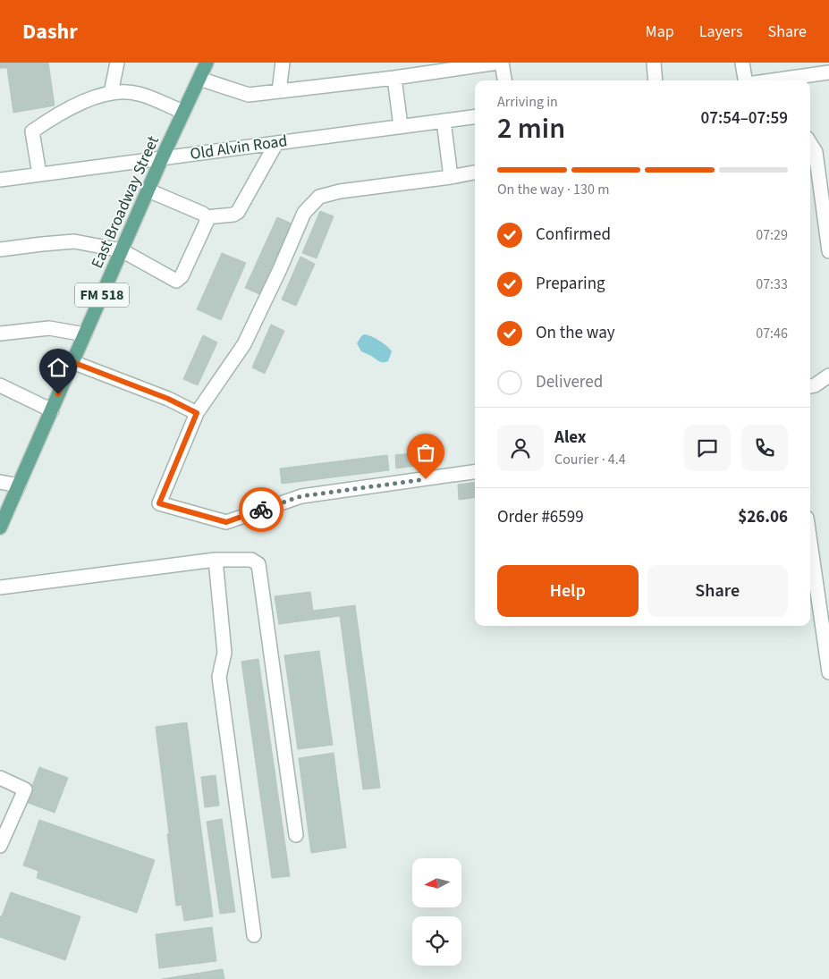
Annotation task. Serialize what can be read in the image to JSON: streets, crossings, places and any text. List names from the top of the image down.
{
  "streets": {
    "main road": ["East Broadway Street", "FM 518"],
    "street": ["Old Alvin Road"]
  },
  "crossings": [
    ["Old Alvin Road", "East Broadway Street"]
  ],
  "north": "left",
  "page": {
    "header": "Dashr",
    "nav": ["Map", "Layers", "Share"],
    "heading": ["2 min", "Arriving in", "07:54–07:59"],
    "panel": [
      "Alex",
      "Courier · 4.4",
      "Order #6599",
      "$26.06"
    ],
    "bar": "On the way · 130 m",
    "list": [
      ["Confirmed", "07:29"],
      ["Preparing", "07:33"],
      ["On the way", "07:46"],
      "Delivered"
    ],
    "buttons": ["Help", "Share"]
  }
}
